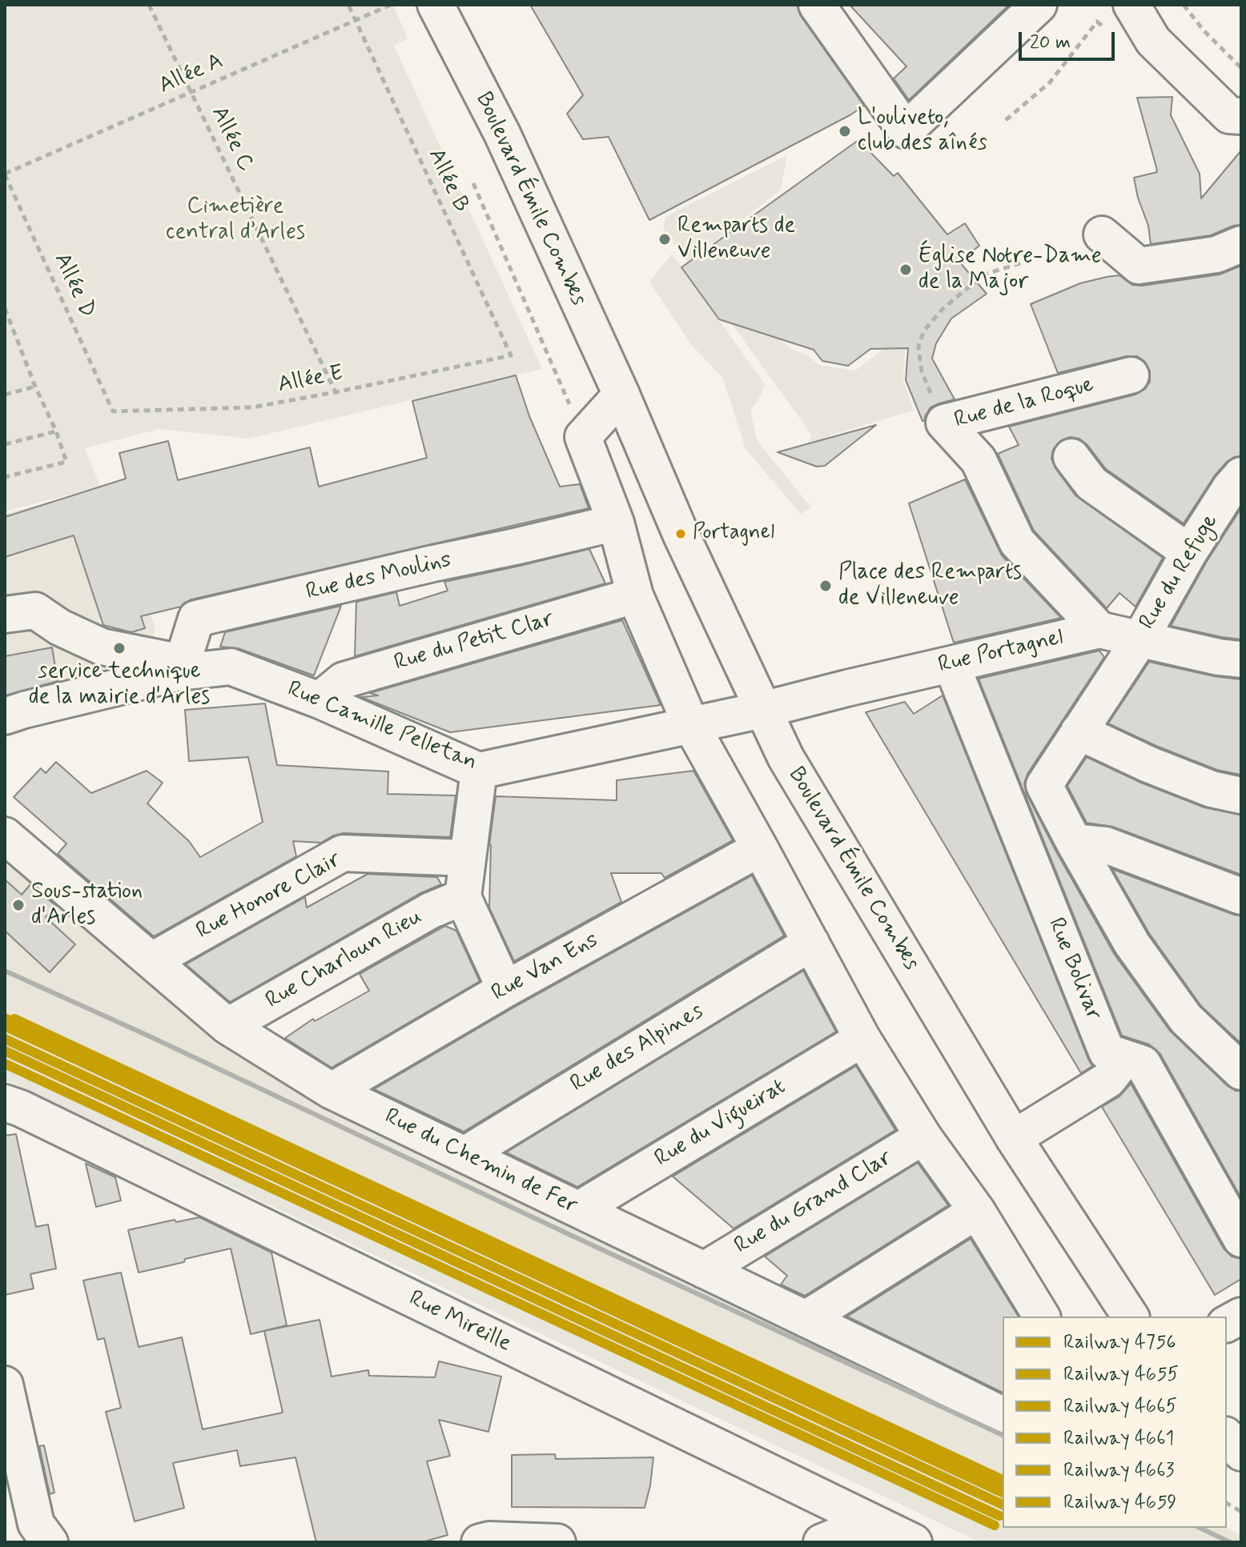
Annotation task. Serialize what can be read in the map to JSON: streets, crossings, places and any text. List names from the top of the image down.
{
  "streets": {
    "street": [
      "Boulevard Émile Combes",
      "Rue de la Roque",
      "Rue du Refuge",
      "Rue des Moulins",
      "Rue du Petit Clar",
      "Rue Portagnel",
      "Rue Camille Pelletan",
      "Rue Honore Clair",
      "Rue Charloun Rieu",
      "Rue Van Ens",
      "Rue Bolivar",
      "Rue des Alpines",
      "Rue du Vigueirat",
      "Rue du Chemin de Fer",
      "Rue du Grand Clar",
      "Rue Mireille"
    ],
    "path": [
      "Allée A",
      "Allée C",
      "Allée B",
      "Allée D",
      "Allée E"
    ]
  },
  "crossings": [
    ["Allée A", "Allée C"],
    ["Allée A", "Allée B"],
    ["Allée A", "Allée D"],
    ["Allée C", "Allée E"],
    ["Allée B", "Allée E"],
    ["Boulevard Émile Combes", "Rue Portagnel"],
    ["Boulevard Émile Combes", "Rue Camille Pelletan"],
    ["Allée D", "Allée E"],
    ["Rue de la Roque", "Rue Portagnel"],
    ["Rue du Refuge", "Rue Portagnel"],
    ["Rue des Moulins", "Rue Camille Pelletan"],
    ["Rue du Petit Clar", "Rue Camille Pelletan"],
    ["Rue Portagnel", "Rue Camille Pelletan"],
    ["Rue Portagnel", "Rue Bolivar"],
    ["Rue Honore Clair", "Rue du Chemin de Fer"],
    ["Rue Charloun Rieu", "Rue du Chemin de Fer"],
    ["Rue Van Ens", "Rue du Chemin de Fer"],
    ["Rue des Alpines", "Rue du Chemin de Fer"],
    ["Rue du Vigueirat", "Rue du Chemin de Fer"],
    ["Rue du Chemin de Fer", "Rue du Grand Clar"]
  ],
  "parks": ["Cimetière central d’Arles"],
  "places": [
    "L'ouliveto, club des aînés",
    "Remparts de Villeneuve",
    "Église Notre-Dame de la Major",
    "Portagnel",
    "Place des Remparts de Villeneuve",
    "service technique de la mairie d'Arles",
    "Sous-station d'Arles"
  ],
  "lines": [
    "rail line 4756",
    "rail line 4659",
    "rail line 4661",
    "rail line 4655",
    "rail line 4665",
    "rail line 4663"
  ],
  "legend": [
    "Railway 4756",
    "Railway 4655",
    "Railway 4665",
    "Railway 4661",
    "Railway 4663",
    "Railway 4659"
  ],
  "scale_bar": "20 m"
}
